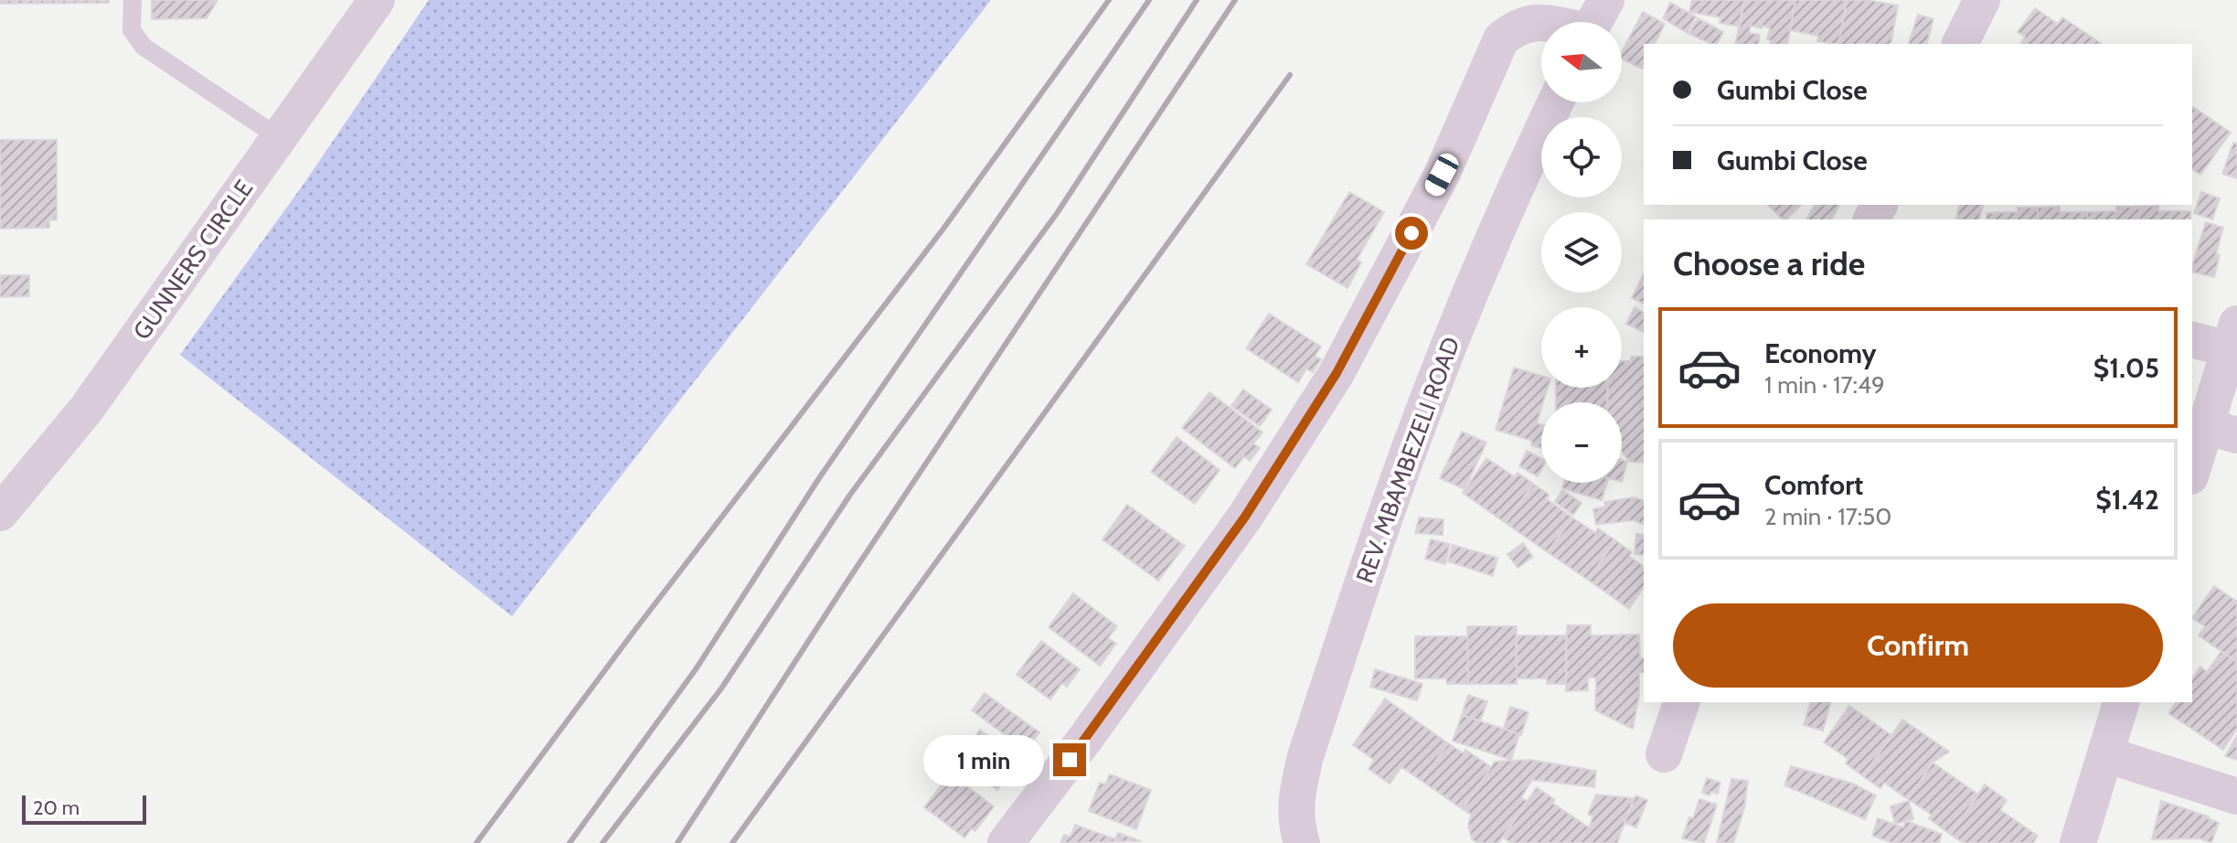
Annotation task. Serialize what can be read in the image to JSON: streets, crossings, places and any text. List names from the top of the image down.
{
  "streets": {
    "street": ["GUNNERS CIRCLE", "REV. MBAMBEZELI ROAD"]
  },
  "scale_bar": "20 m",
  "north": "left",
  "page": {
    "map_buttons": ["+", "−"],
    "banner": ["Gumbi Close", "Gumbi Close"],
    "heading": "Choose a ride",
    "list": [
      {
        "name": "Economy",
        "note": "1 min · 17:49",
        "value": "$1.05"
      },
      {
        "name": "Comfort",
        "note": "2 min · 17:50",
        "value": "$1.42"
      }
    ],
    "buttons": "Confirm",
    "bubble": "1 min",
    "scale": "20 m"
  }
}
